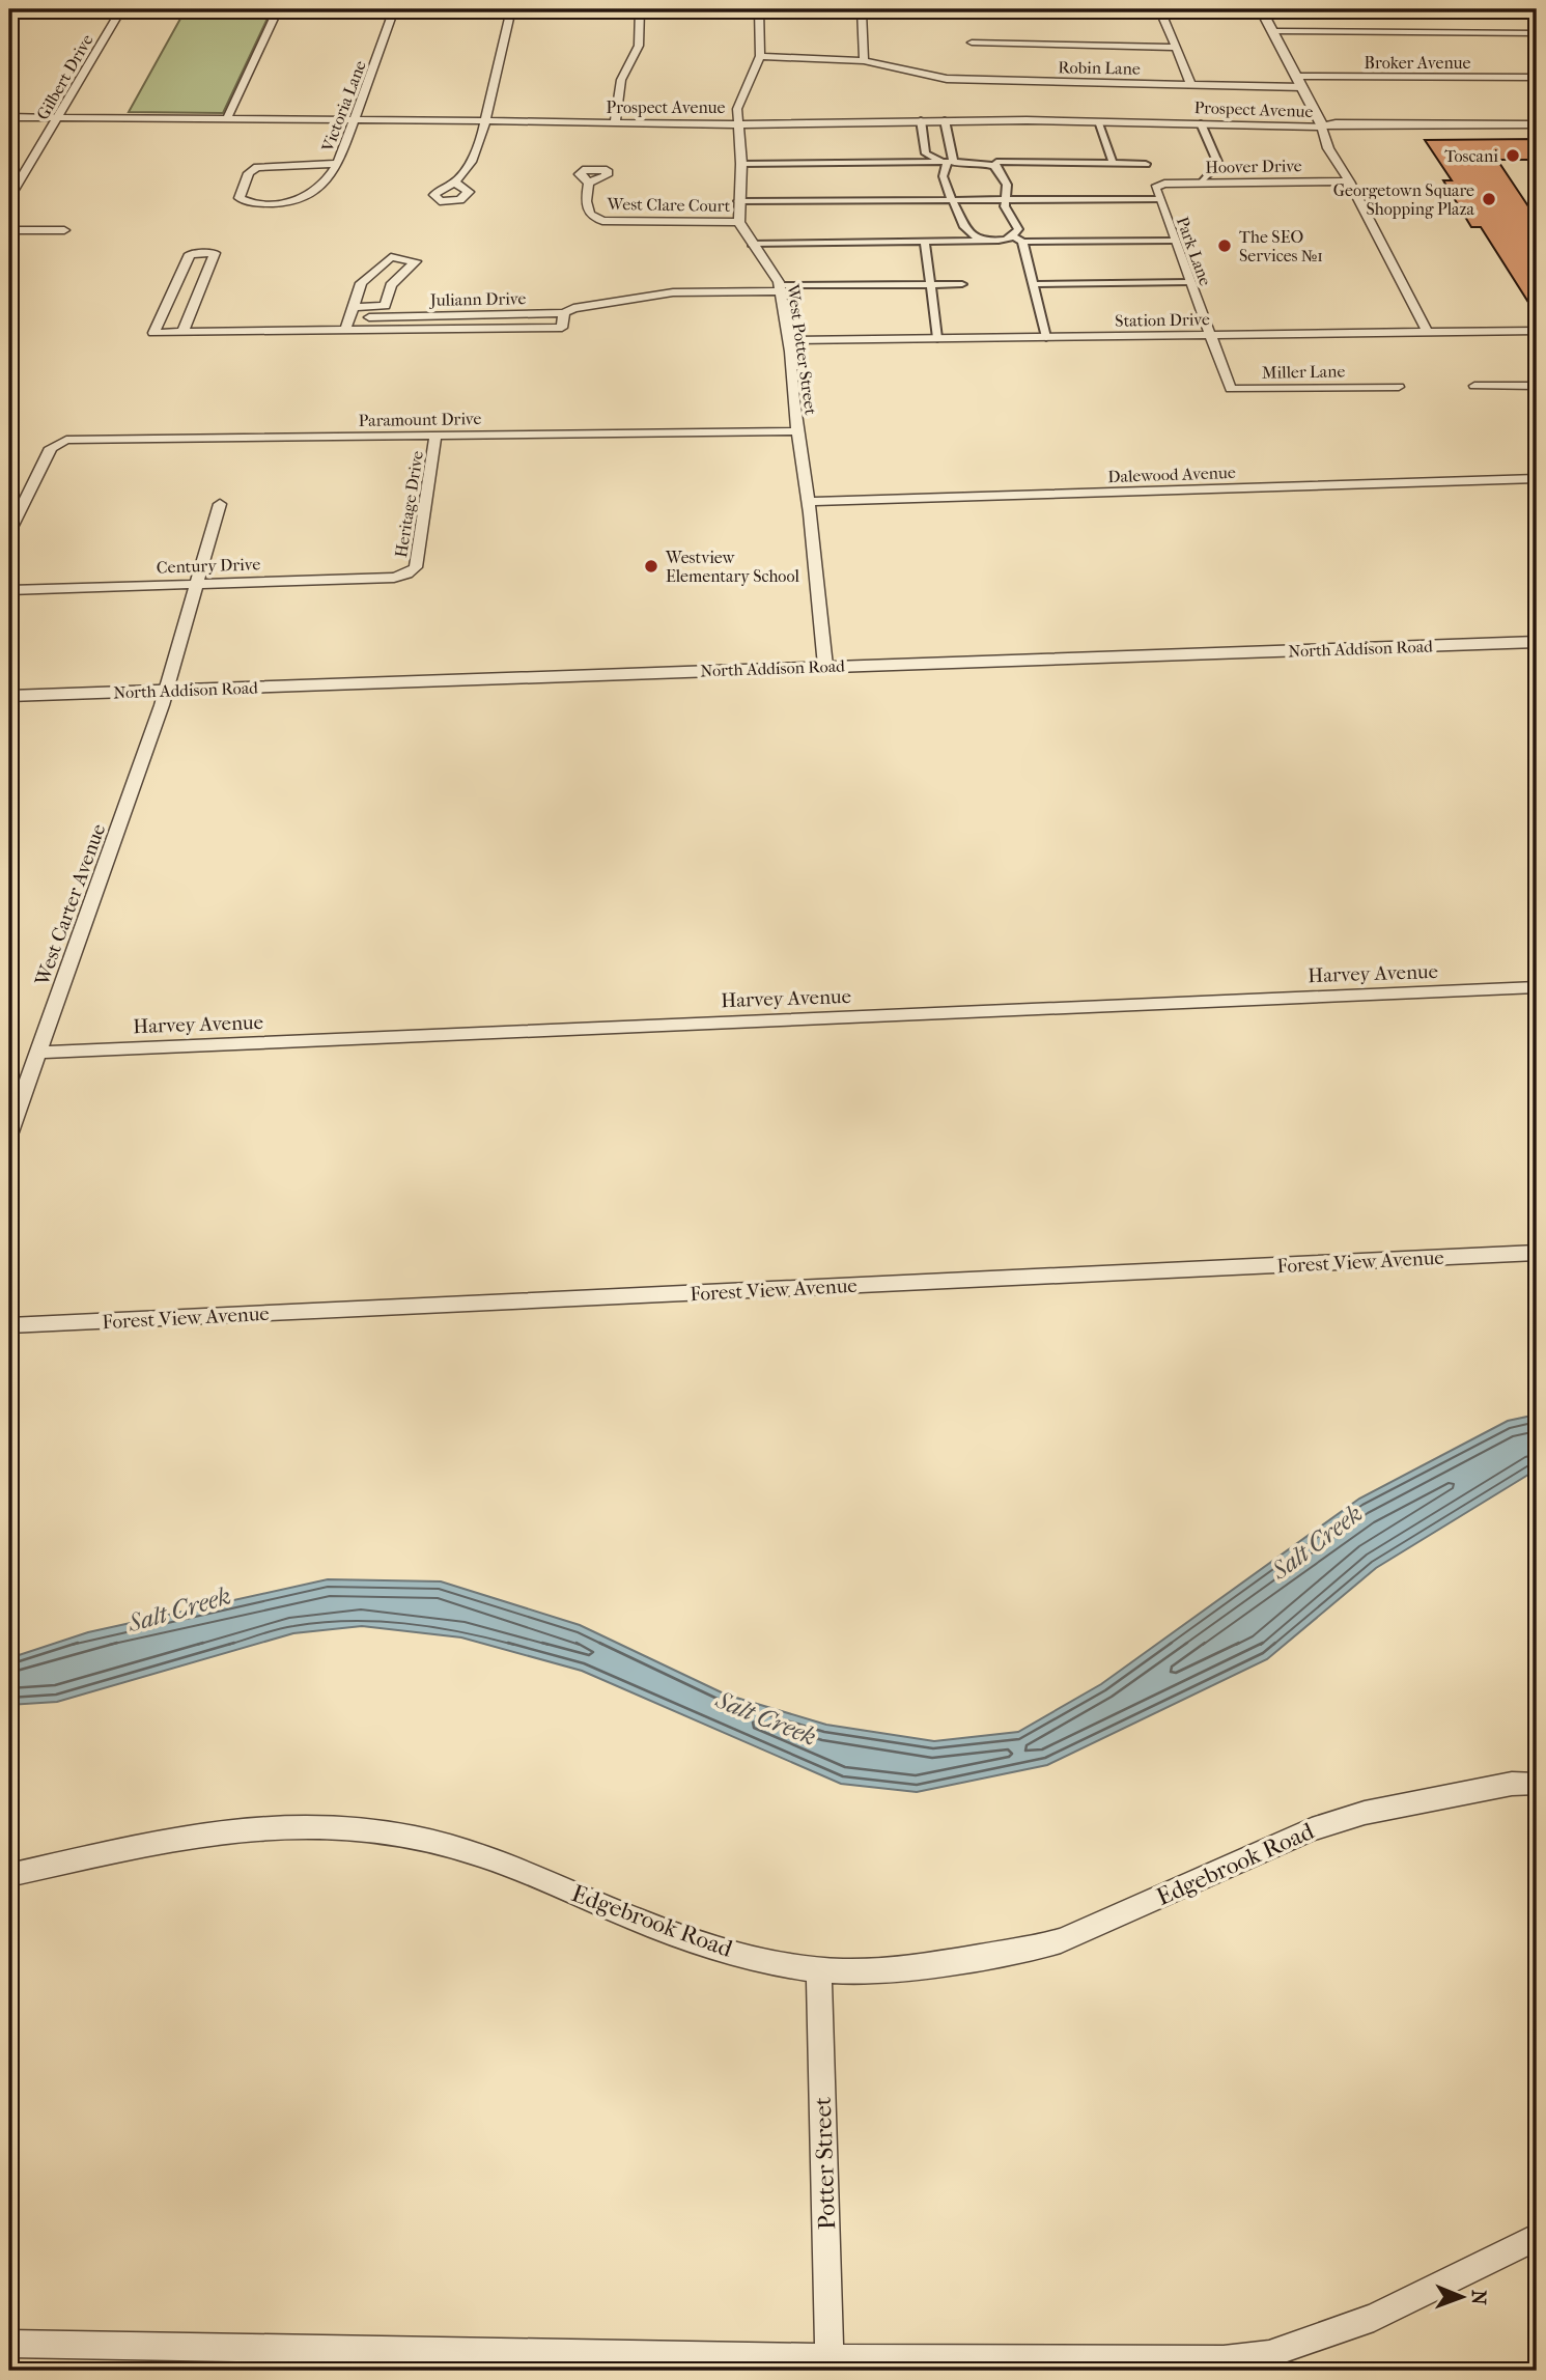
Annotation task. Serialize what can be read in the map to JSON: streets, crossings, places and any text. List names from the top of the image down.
{
  "streets": {
    "street": [
      "Broker Avenue",
      "Robin Lane",
      "Gilbert Drive",
      "Victoria Lane",
      "Prospect Avenue",
      "Hoover Drive",
      "West Clare Court",
      "Park Lane",
      "Juliann Drive",
      "Station Drive",
      "West Potter Street",
      "Miller Lane",
      "Paramount Drive",
      "Dalewood Avenue",
      "Heritage Drive",
      "Century Drive",
      "North Addison Road",
      "West Carter Avenue",
      "Harvey Avenue",
      "Forest View Avenue",
      "Edgebrook Road",
      "Potter Street"
    ]
  },
  "crossings": [
    ["Broker Avenue", "Robin Lane"],
    ["Robin Lane", "West Potter Street"],
    ["Gilbert Drive", "Prospect Avenue"],
    ["Victoria Lane", "Prospect Avenue"],
    ["Prospect Avenue", "West Potter Street"],
    ["Hoover Drive", "Park Lane"],
    ["West Clare Court", "West Potter Street"],
    ["Park Lane", "Station Drive"],
    ["Park Lane", "Miller Lane"],
    ["Juliann Drive", "West Potter Street"],
    ["Station Drive", "West Potter Street"],
    ["West Potter Street", "Paramount Drive"],
    ["West Potter Street", "Dalewood Avenue"],
    ["West Potter Street", "North Addison Road"],
    ["Paramount Drive", "Heritage Drive"],
    ["Heritage Drive", "Century Drive"],
    ["Century Drive", "West Carter Avenue"],
    ["North Addison Road", "West Carter Avenue"],
    ["West Carter Avenue", "Harvey Avenue"],
    ["Edgebrook Road", "Potter Street"]
  ],
  "water": ["Salt Creek"],
  "places": [
    "Toscani",
    "Georgetown Square Shopping Plaza",
    "The SEO Services №1",
    "Westview Elementary School"
  ],
  "north": "right"
}
